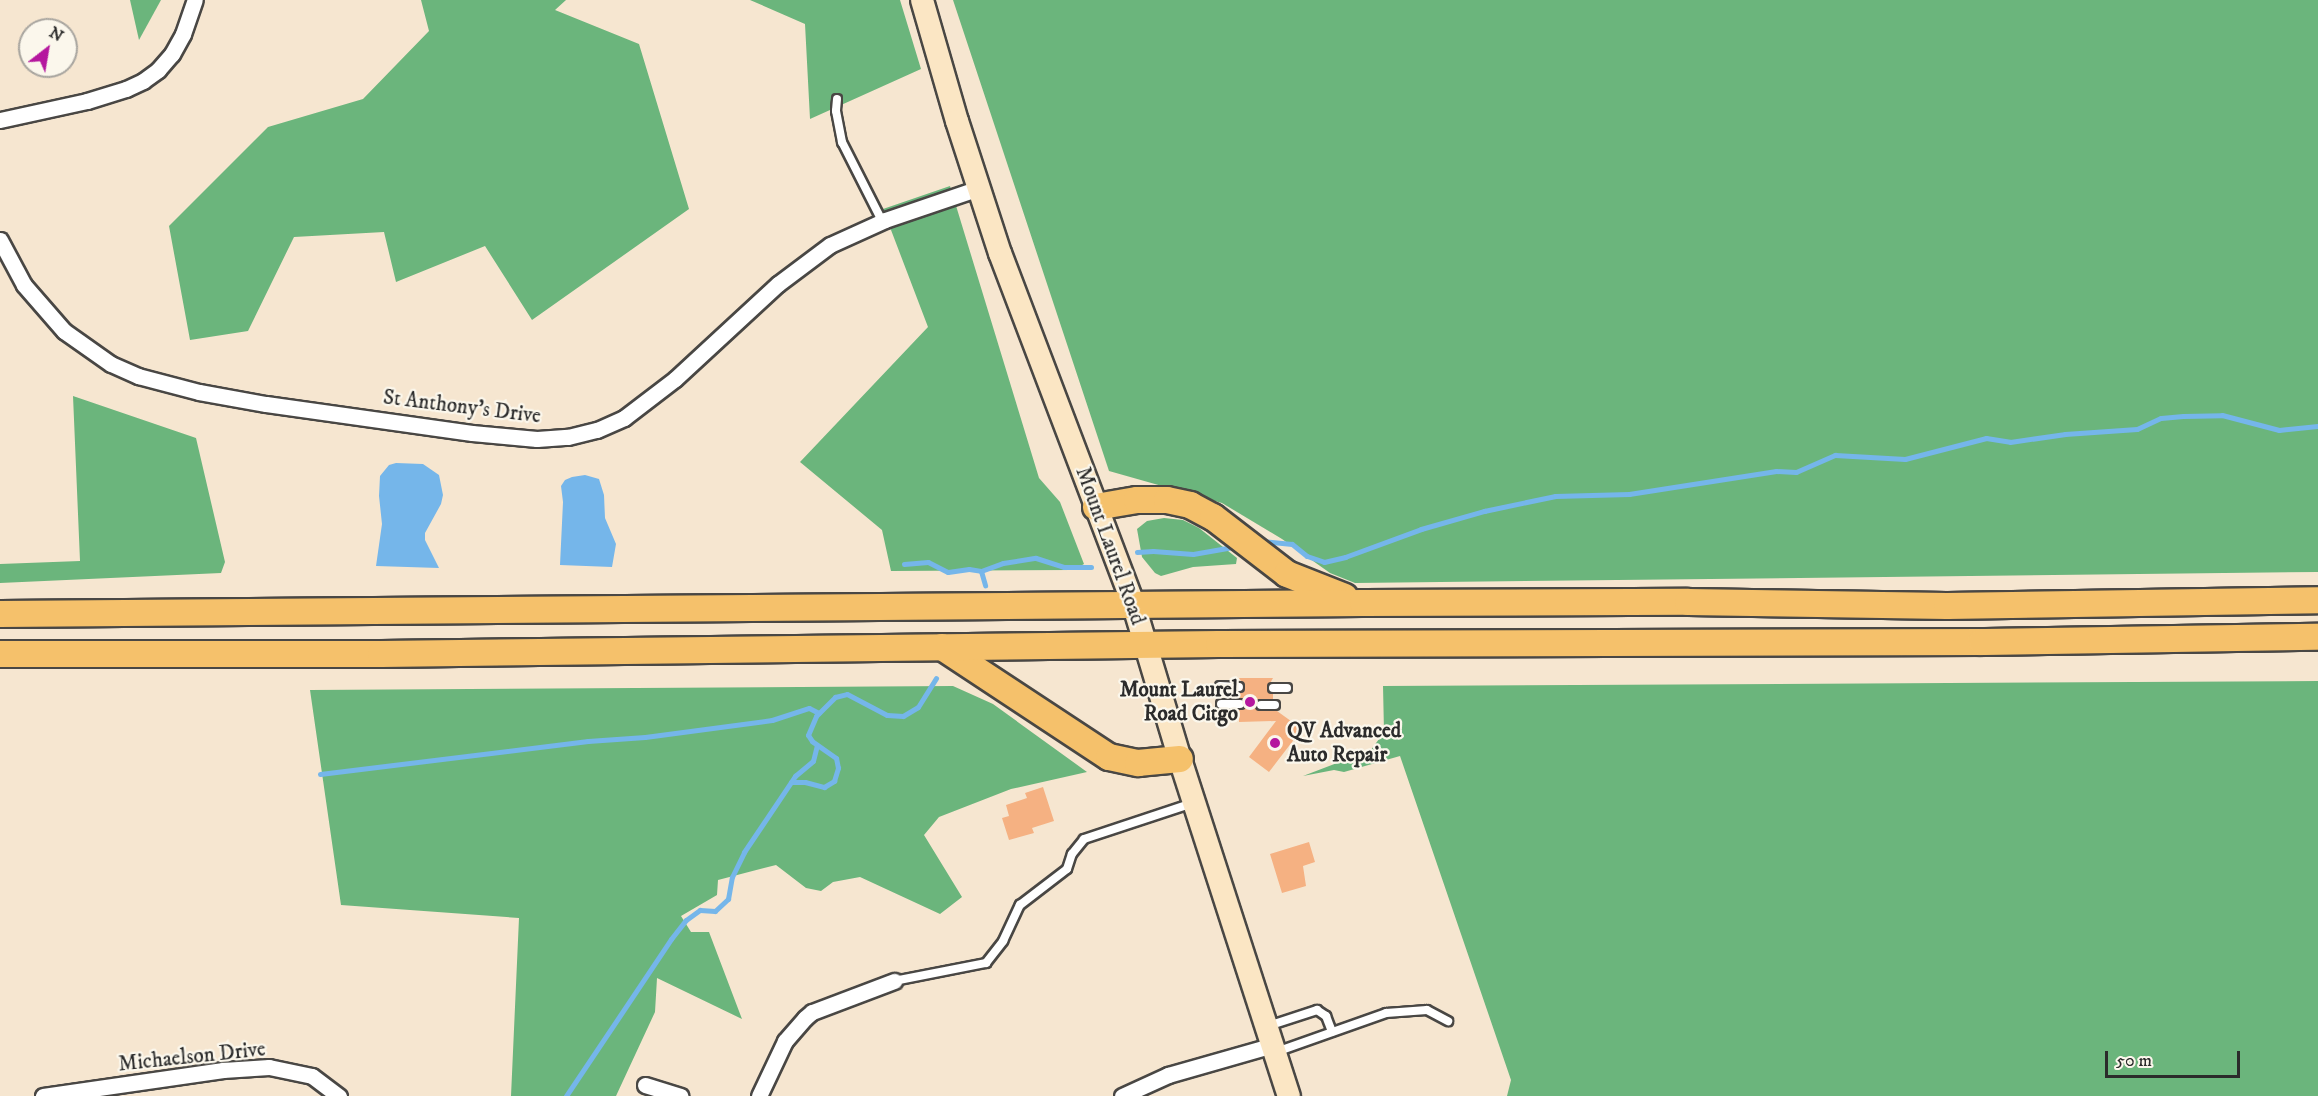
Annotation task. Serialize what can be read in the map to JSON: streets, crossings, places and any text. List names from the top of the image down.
{
  "streets": {
    "main road": ["Mount Laurel Road"],
    "street": ["St Anthony's Drive", "Michaelson Drive"]
  },
  "crossings": [
    ["St Anthony's Drive", "Mount Laurel Road"]
  ],
  "places": ["Mount Laurel Road Citgo", "QV Advanced Auto Repair"],
  "scale_bar": "50 m",
  "north": "top right"
}
